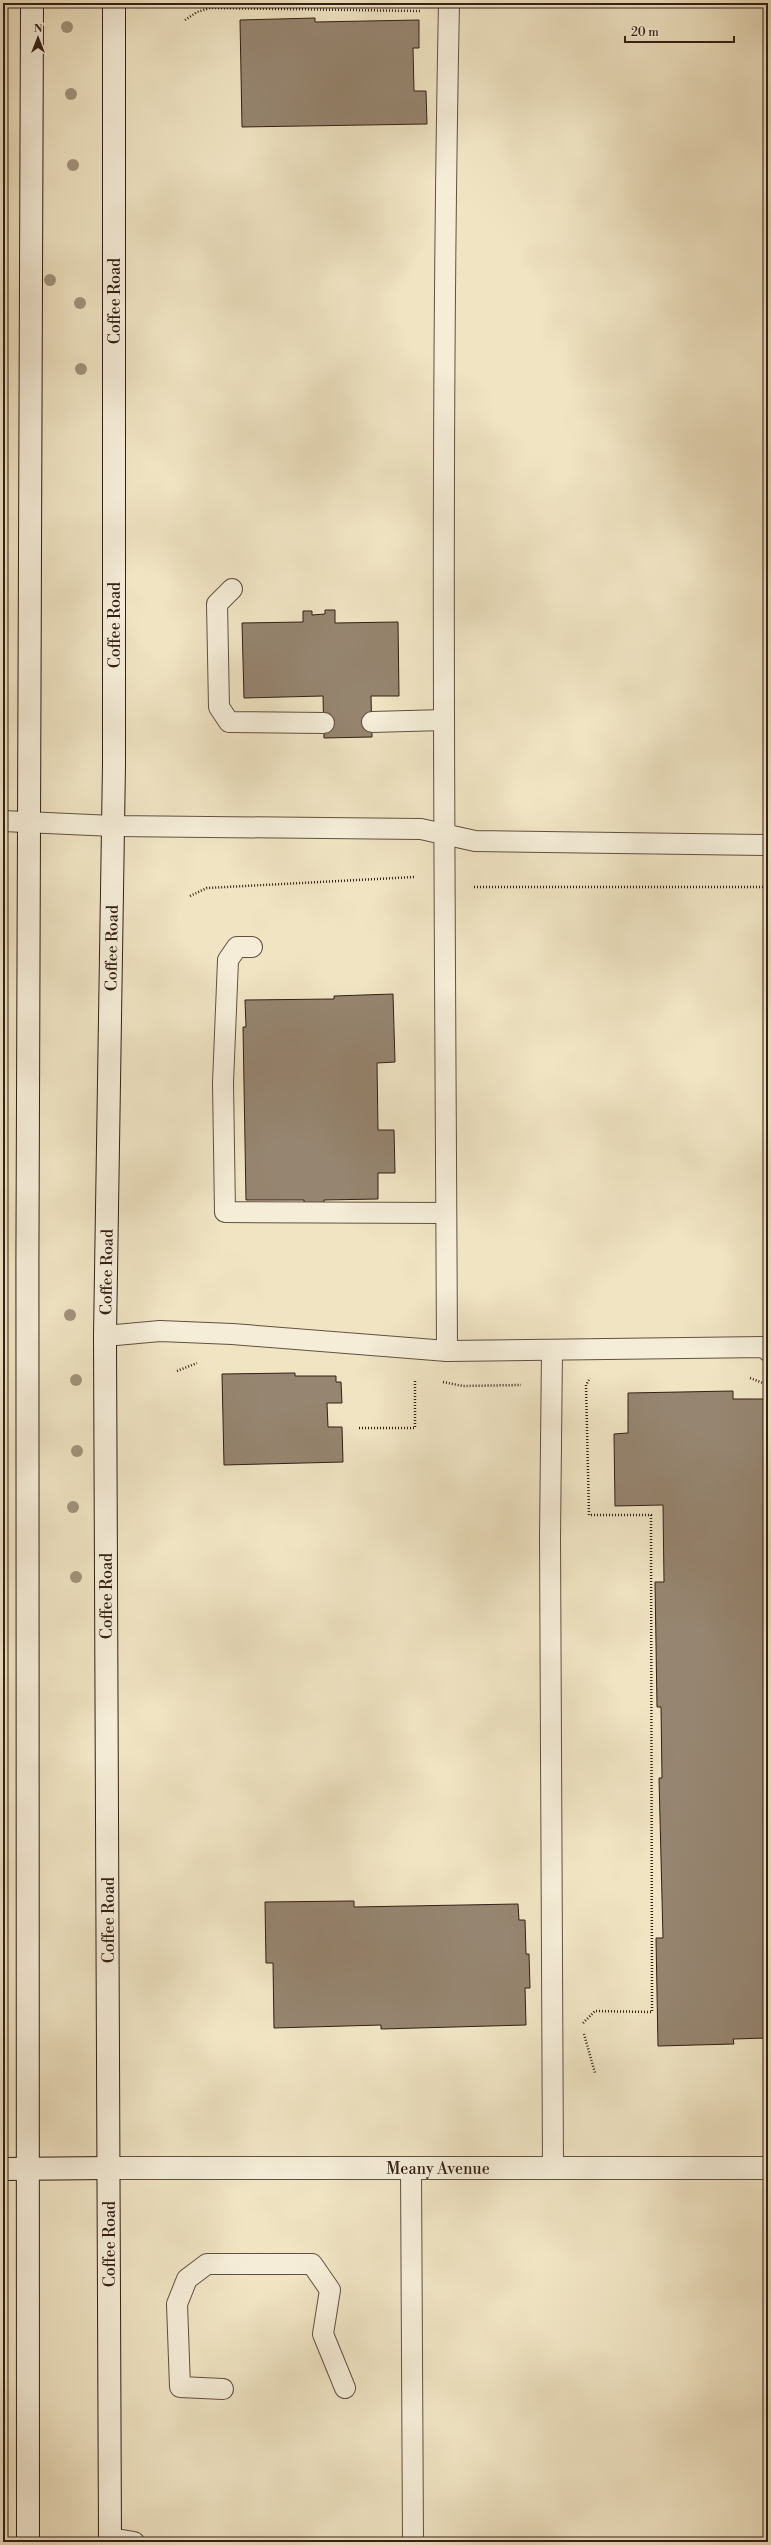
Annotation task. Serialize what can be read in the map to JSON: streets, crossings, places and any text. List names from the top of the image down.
{
  "streets": {
    "main road": ["Coffee Road", "Meany Avenue"]
  },
  "crossings": [
    ["Coffee Road", "Meany Avenue"]
  ],
  "scale_bar": "20 m",
  "north": "top"
}
